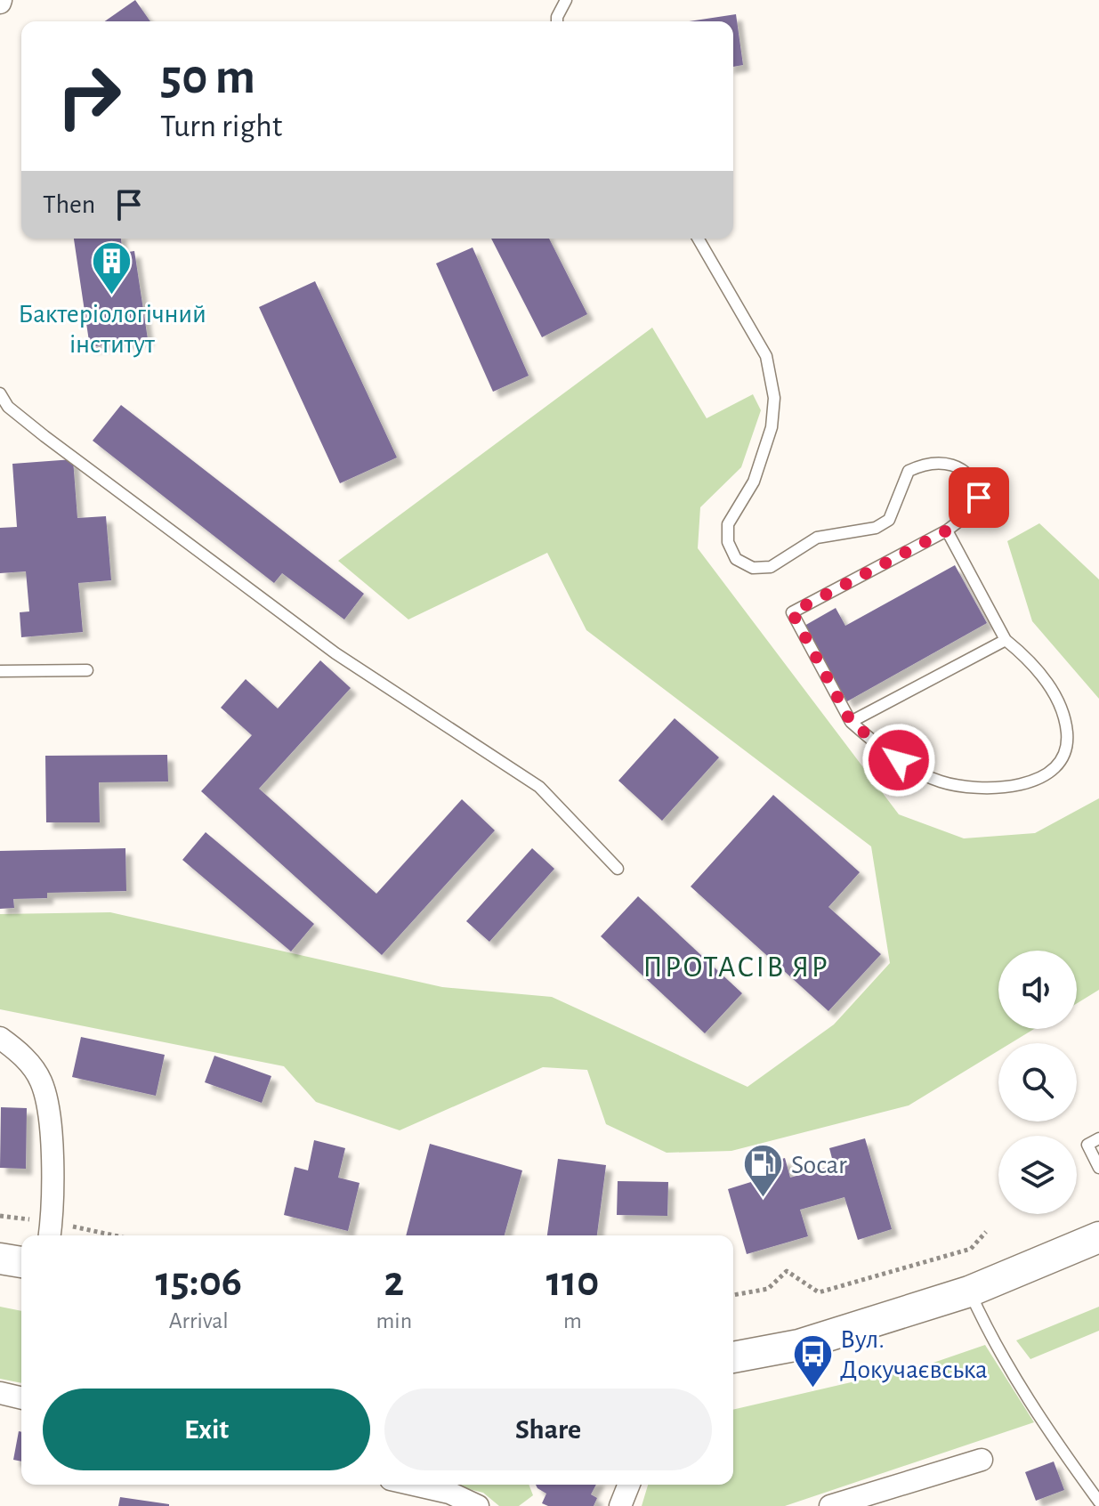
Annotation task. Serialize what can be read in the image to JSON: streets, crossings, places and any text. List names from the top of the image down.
{
  "districts": ["ПРОТАСІВ ЯР"],
  "places": {
    "building": ["Бактеріологічний інститут"],
    "fuel station": ["Socar"],
    "bus stop": ["Вул. Докучаєвська"]
  },
  "page": {
    "turn": ["50 m", "Turn right"],
    "then": "Then",
    "eta": [
      "15:06",
      "Arrival",
      "2",
      "min",
      "110",
      "m"
    ],
    "buttons": ["Exit", "Share"]
  }
}
